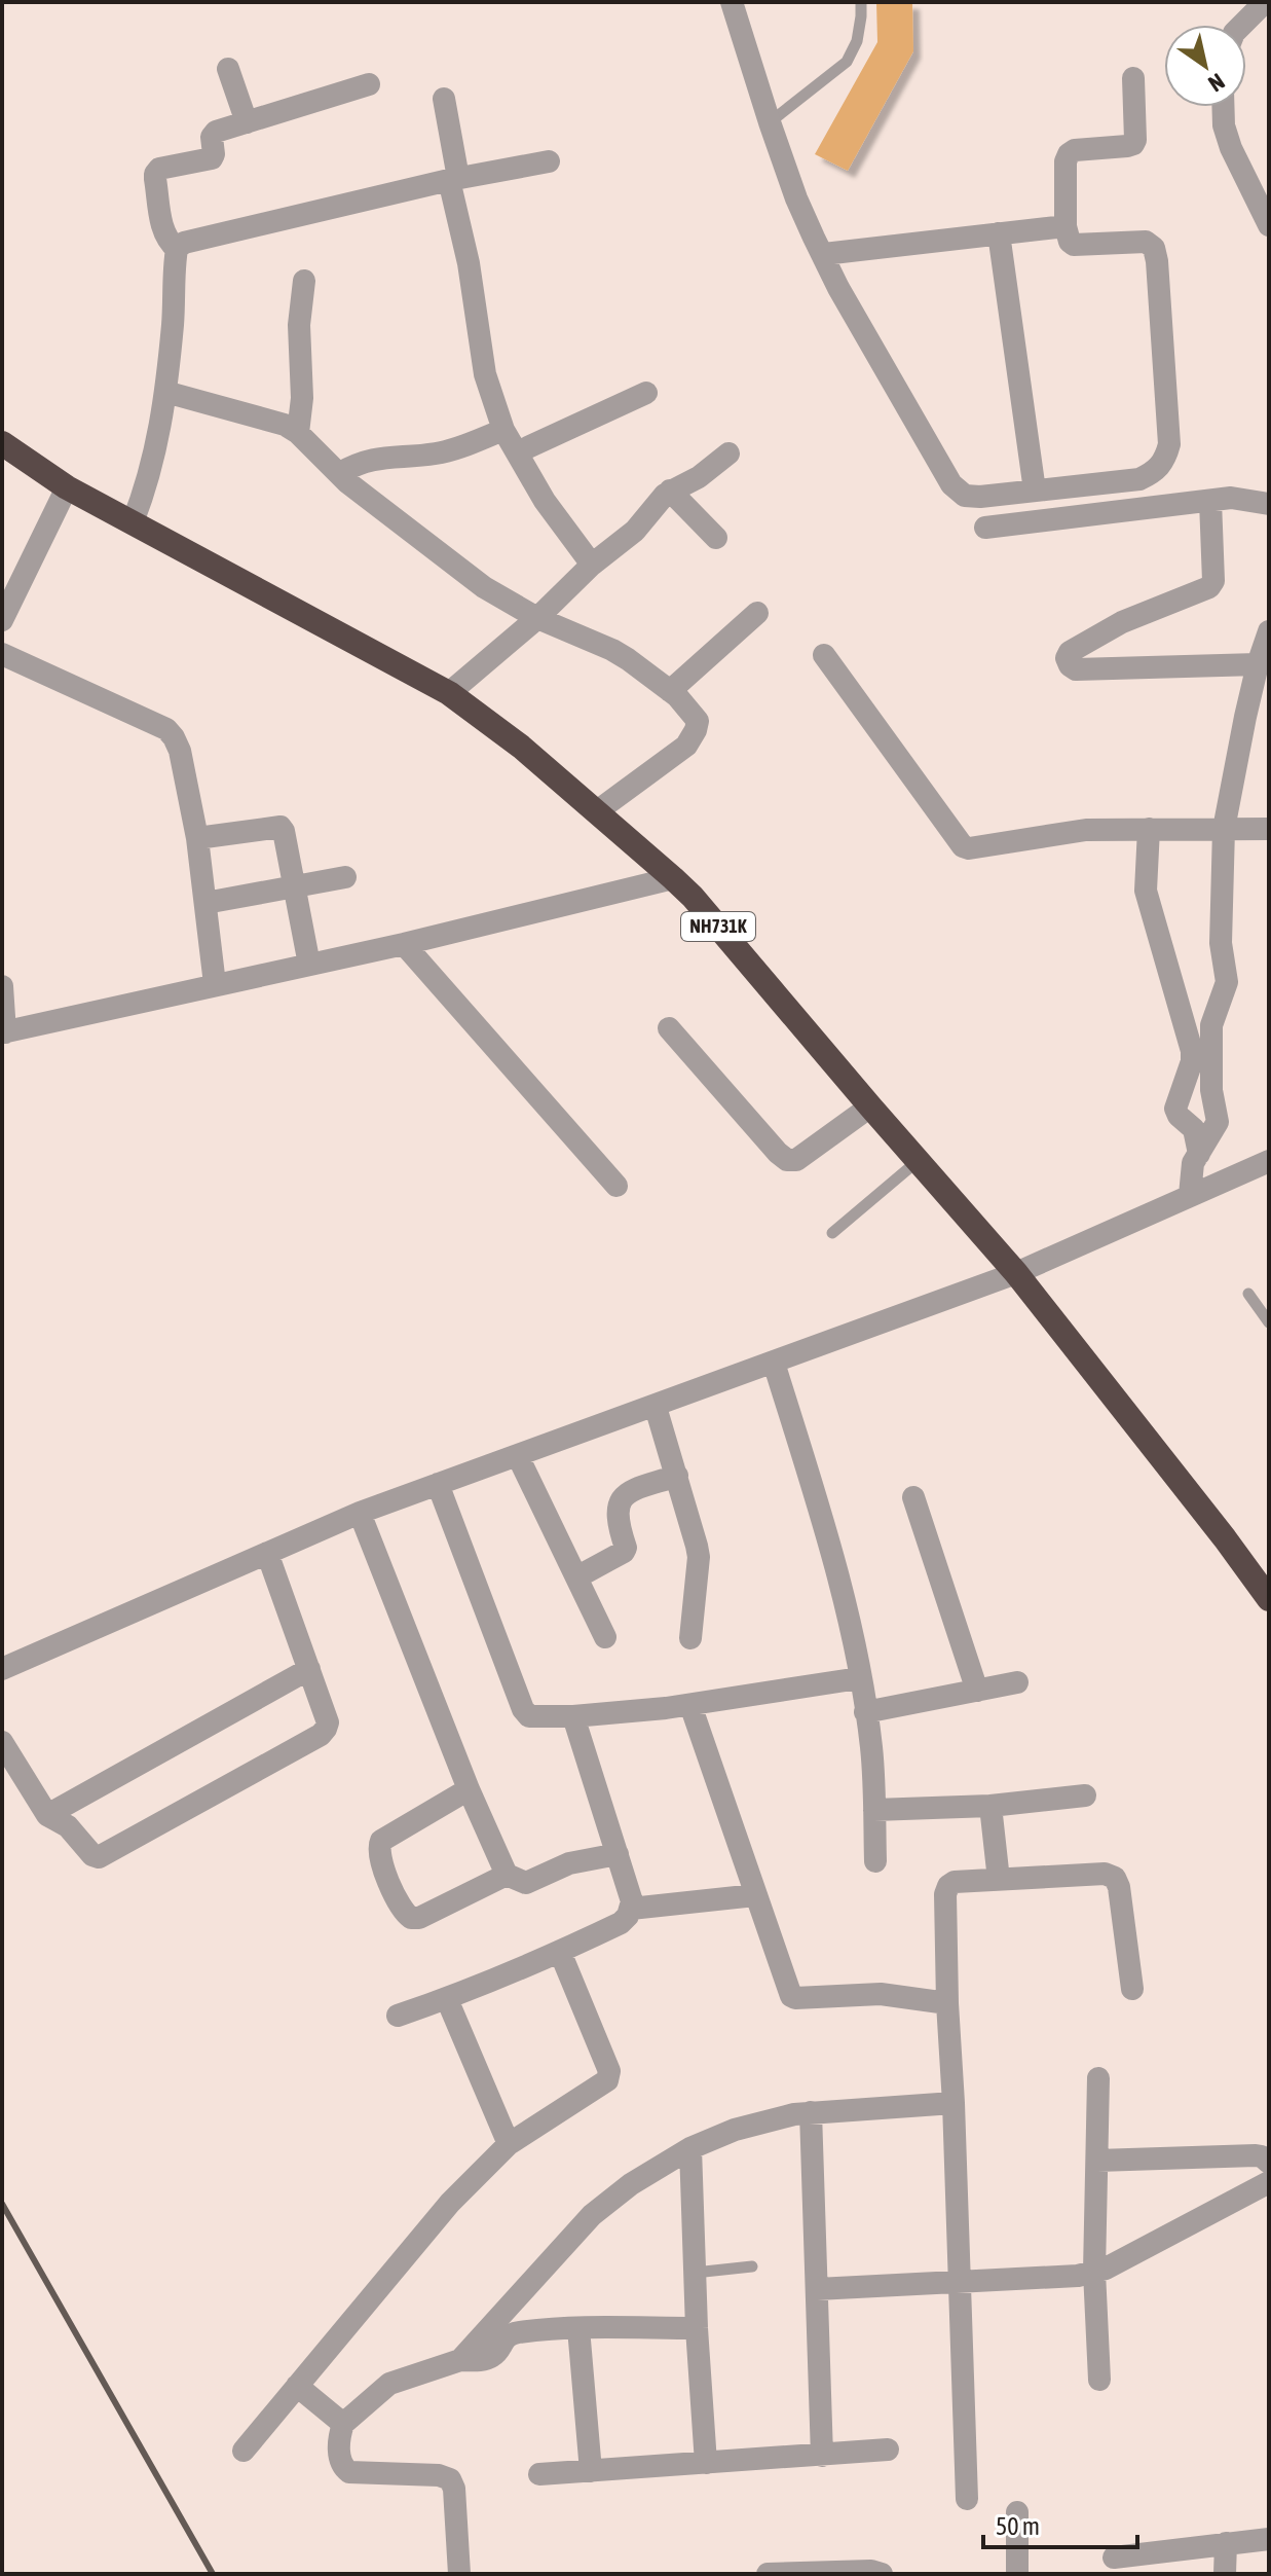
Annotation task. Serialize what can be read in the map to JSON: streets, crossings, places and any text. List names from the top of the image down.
{
  "streets": {
    "highway": ["NH731K"]
  },
  "scale_bar": "50 m",
  "north": "bottom right"
}
